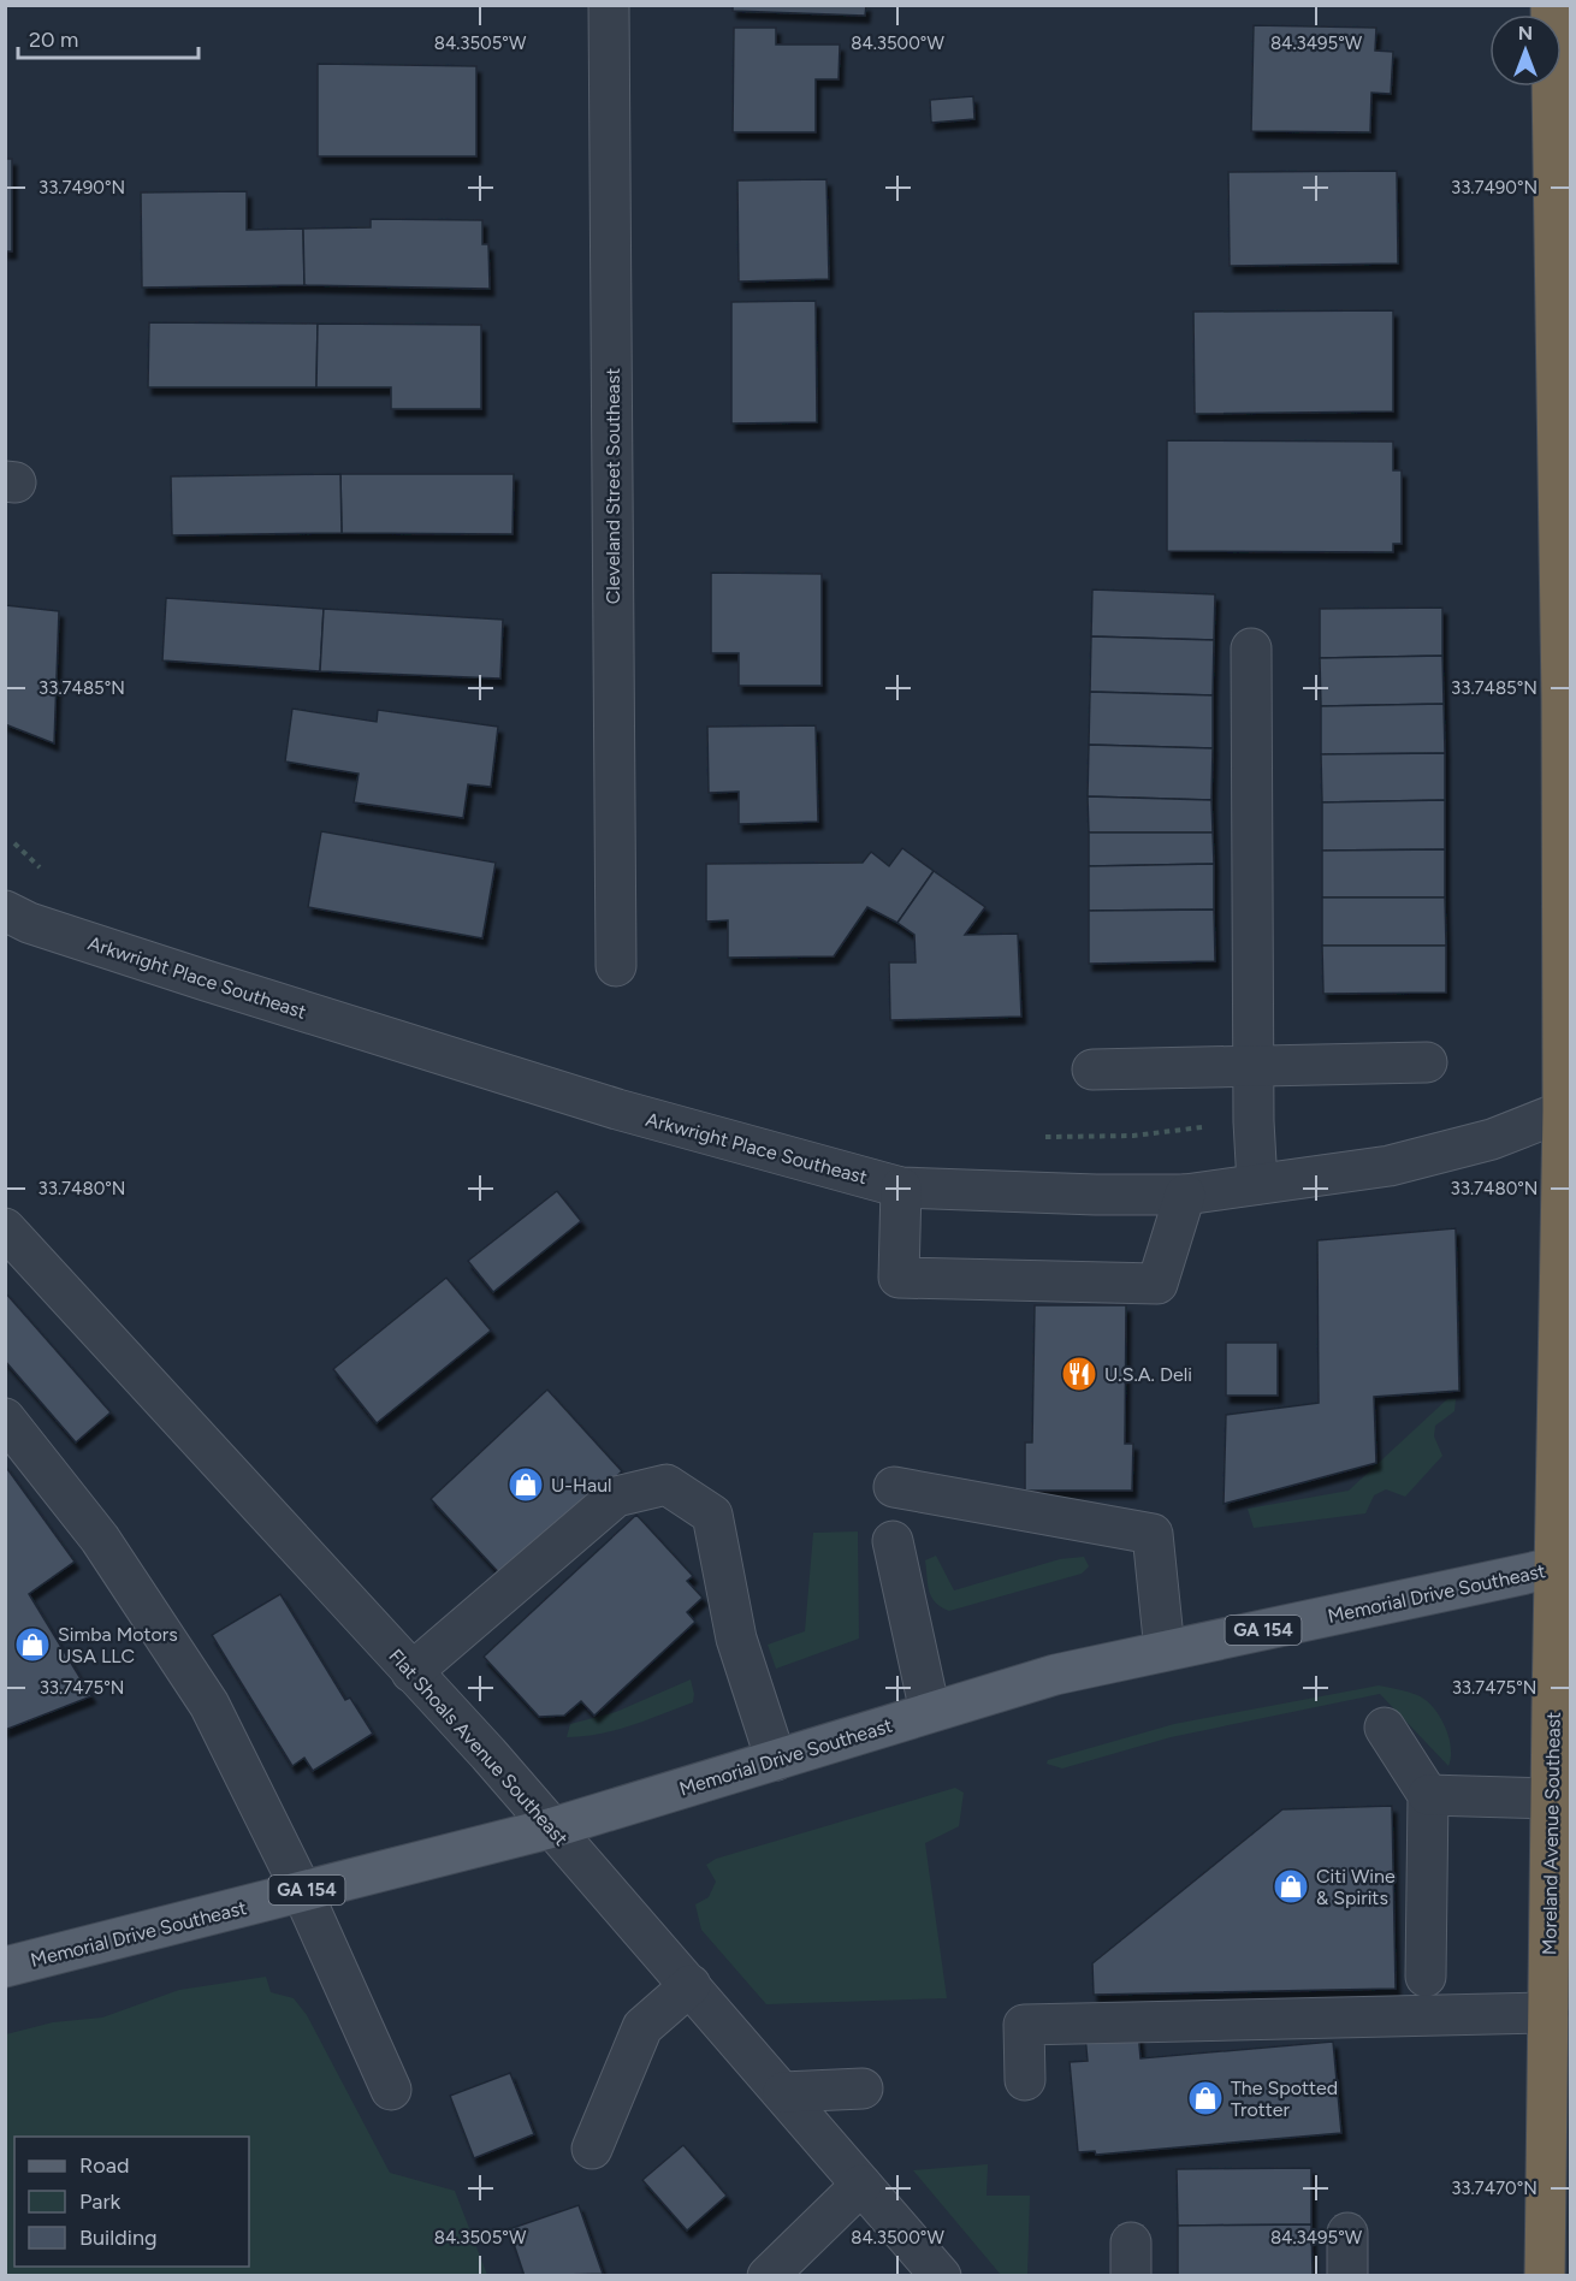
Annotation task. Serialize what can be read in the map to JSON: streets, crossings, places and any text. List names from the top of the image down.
{
  "streets": {
    "highway": ["Moreland Avenue Southeast"],
    "main road": ["Memorial Drive Southeast", "GA 154"],
    "street": ["Cleveland Street Southeast", "Arkwright Place Southeast", "Flat Shoals Avenue Southeast"]
  },
  "crossings": [
    ["Arkwright Place Southeast", "Moreland Avenue Southeast"],
    ["Memorial Drive Southeast", "Flat Shoals Avenue Southeast"],
    ["Memorial Drive Southeast", "Moreland Avenue Southeast"]
  ],
  "places": {
    "restaurant": ["U.S.A. Deli"],
    "shop": [
      "U-Haul",
      "Simba Motors USA LLC",
      "Citi Wine & Spirits",
      "The Spotted Trotter"
    ]
  },
  "legend": ["Road", "Park", "Building"],
  "scale_bar": "20 m",
  "north": "top",
  "coordinates": [
    "84.3505°W",
    "84.3500°W",
    "84.3495°W",
    "33.7490°N",
    "33.7485°N",
    "33.7480°N",
    "33.7475°N",
    "33.7470°N"
  ]
}
